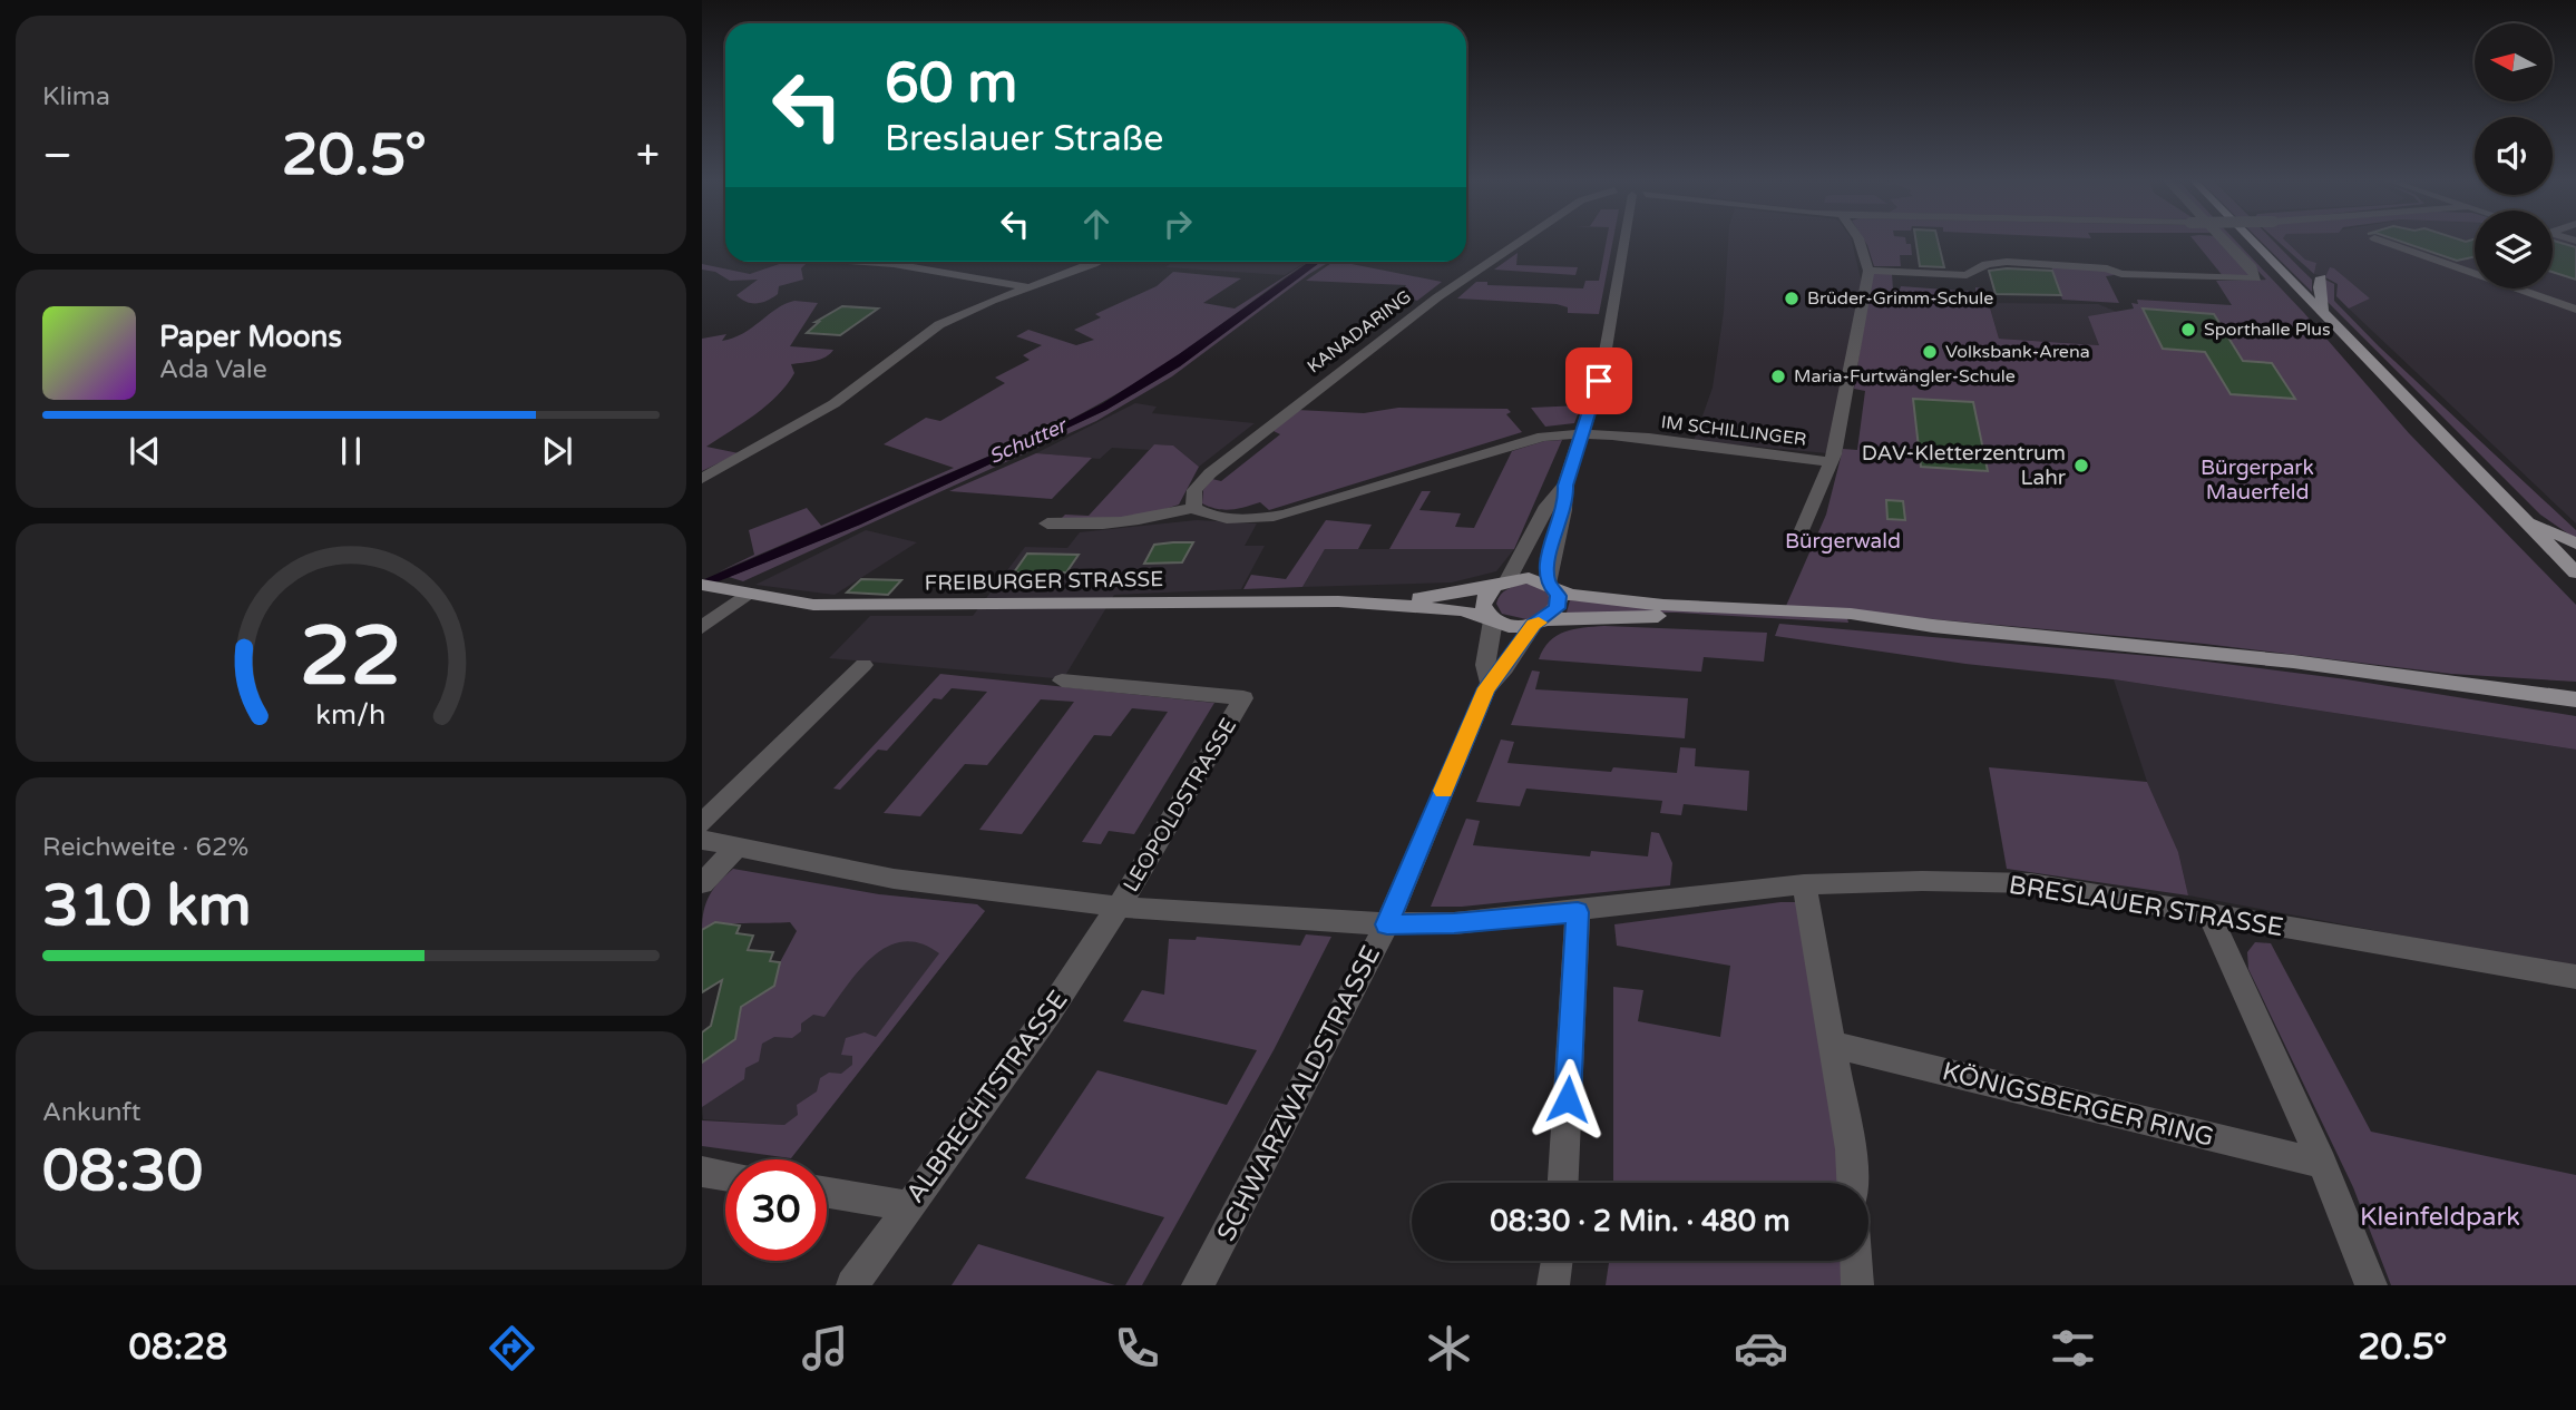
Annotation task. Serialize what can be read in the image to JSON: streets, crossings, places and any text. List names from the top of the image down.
{
  "streets": {
    "main road": ["FREIBURGER STRASSE"],
    "street": [
      "KANADARING",
      "IM SCHILLINGER",
      "LEOPOLDSTRASSE",
      "BRESLAUER STRASSE",
      "SCHWARZWALDSTRASSE",
      "ALBRECHTSTRASSE",
      "KÖNIGSBERGER RING"
    ]
  },
  "crossings": [
    ["FREIBURGER STRASSE", "SCHWARZWALDSTRASSE"],
    ["LEOPOLDSTRASSE", "BRESLAUER STRASSE"],
    ["LEOPOLDSTRASSE", "SCHWARZWALDSTRASSE"],
    ["LEOPOLDSTRASSE", "ALBRECHTSTRASSE"],
    ["BRESLAUER STRASSE", "SCHWARZWALDSTRASSE"]
  ],
  "water": ["Schutter"],
  "parks": ["Bürgerpark Mauerfeld", "Bürgerwald", "Kleinfeldpark"],
  "places": [
    "Brüder-Grimm-Schule",
    "Sporthalle Plus",
    "Volksbank-Arena",
    "Maria-Furtwängler-Schule",
    "DAV-Kletterzentrum Lahr"
  ],
  "north": "left",
  "page": {
    "tile": [
      "Klima",
      ["Reichweite · 62%", "310 km"],
      ["Ankunft", "08:30"]
    ],
    "turn": ["60 m", "Breslauer Straße"],
    "heat": ["−", "20.5°", "+"],
    "song": ["Paper Moons", "Ada Vale"],
    "limit": "30",
    "trip": "08:30 · 2 Min. · 480 m",
    "tabs": ["08:28", "20.5°"],
    "gauge": ["22", "km/h"]
  }
}
